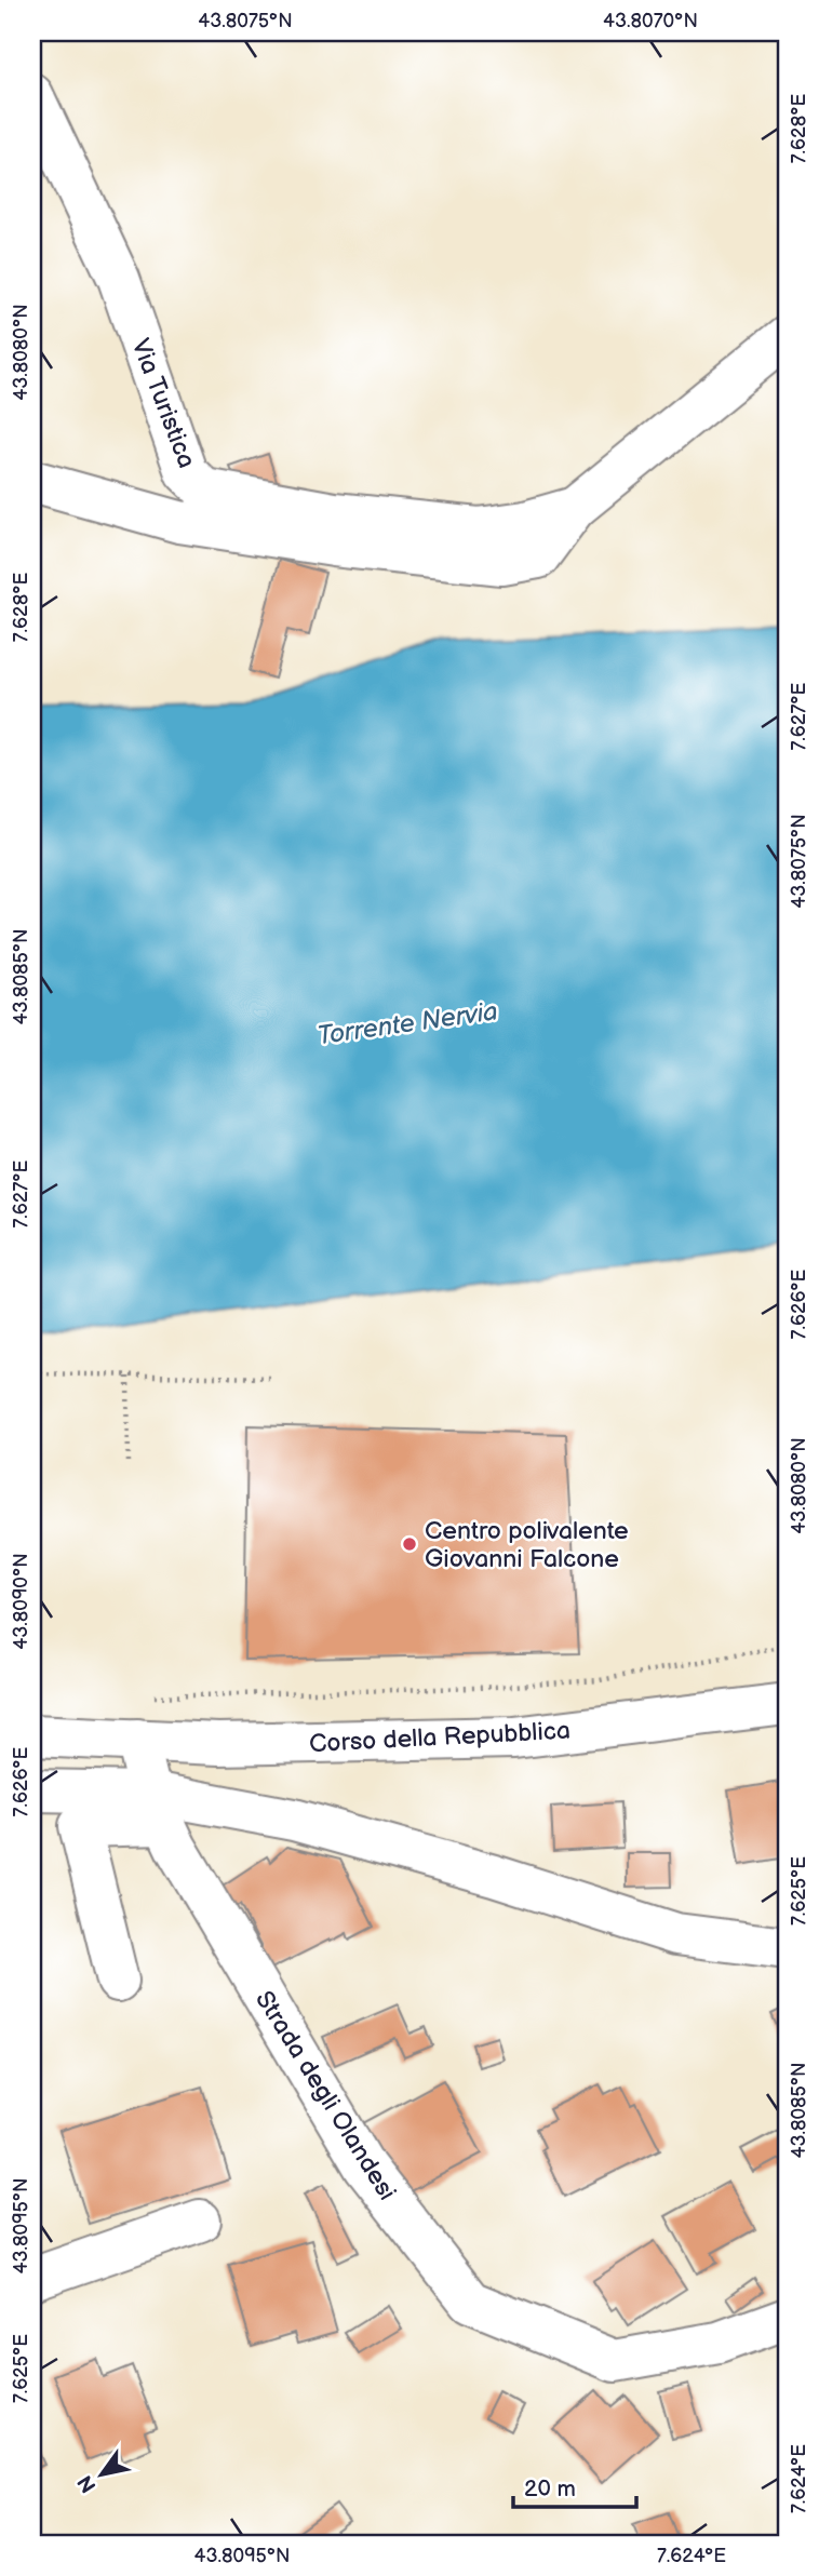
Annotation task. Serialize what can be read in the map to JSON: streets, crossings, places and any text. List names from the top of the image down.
{
  "streets": {
    "street": ["Via Turistica", "Corso della Repubblica", "Strada degli Olandesi"]
  },
  "crossings": [
    ["Corso della Repubblica", "Strada degli Olandesi"]
  ],
  "water": ["Torrente Nervia"],
  "places": ["Centro polivalente Giovanni Falcone"],
  "scale_bar": "20 m",
  "north": "bottom left",
  "coordinates": [
    "43.8075°N",
    "43.8070°N",
    "7.628°E",
    "43.8080°N",
    "7.627°E",
    "43.8085°N",
    "7.626°E",
    "43.8090°N",
    "7.625°E",
    "43.8095°N",
    "7.624°E"
  ]
}
